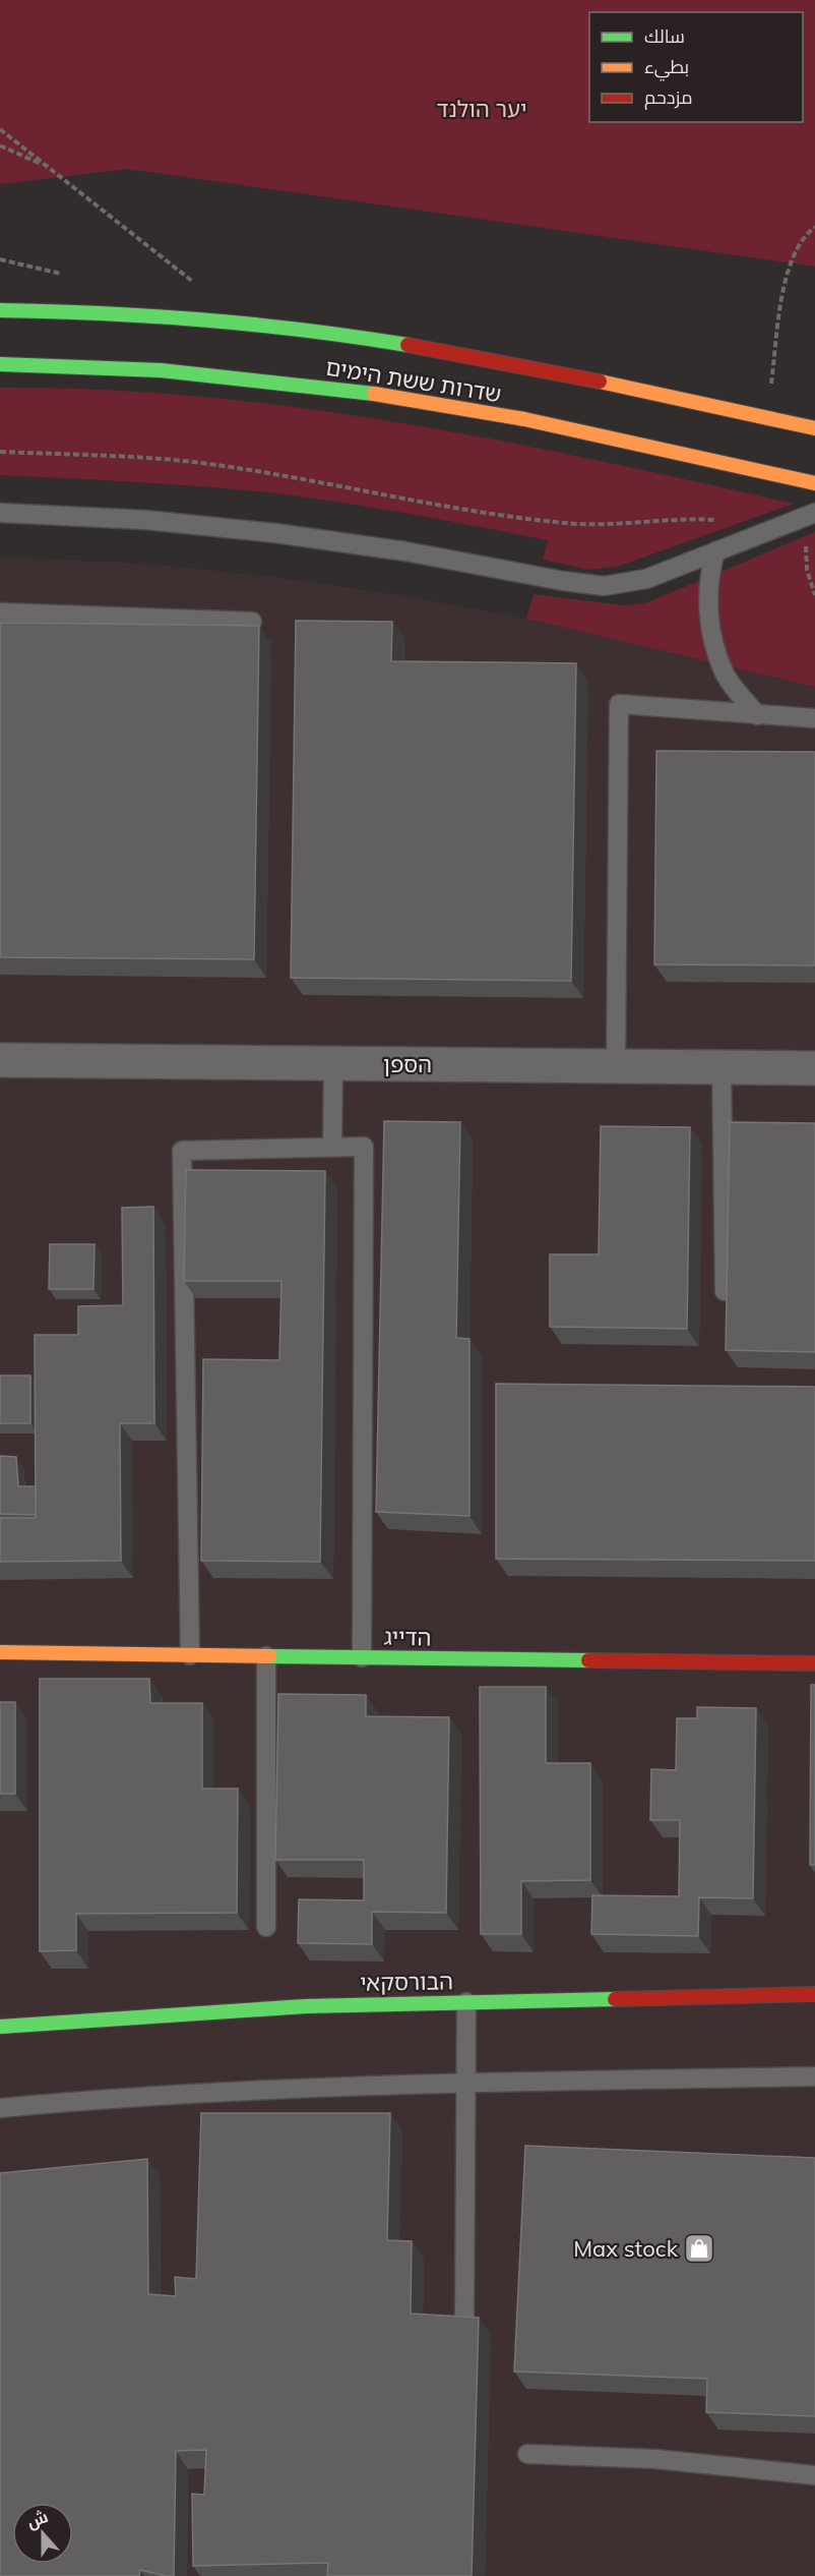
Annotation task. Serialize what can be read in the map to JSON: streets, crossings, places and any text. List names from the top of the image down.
{
  "streets": {
    "main road": ["שדרות ששת הימים", "הדייג", "הבורסקאי"],
    "street": ["הספן"]
  },
  "parks": ["יער הולנד"],
  "places": {
    "shop": ["Max stock"]
  },
  "legend": ["سالك", "بطيء", "مزدحم"],
  "north": "top"
}
